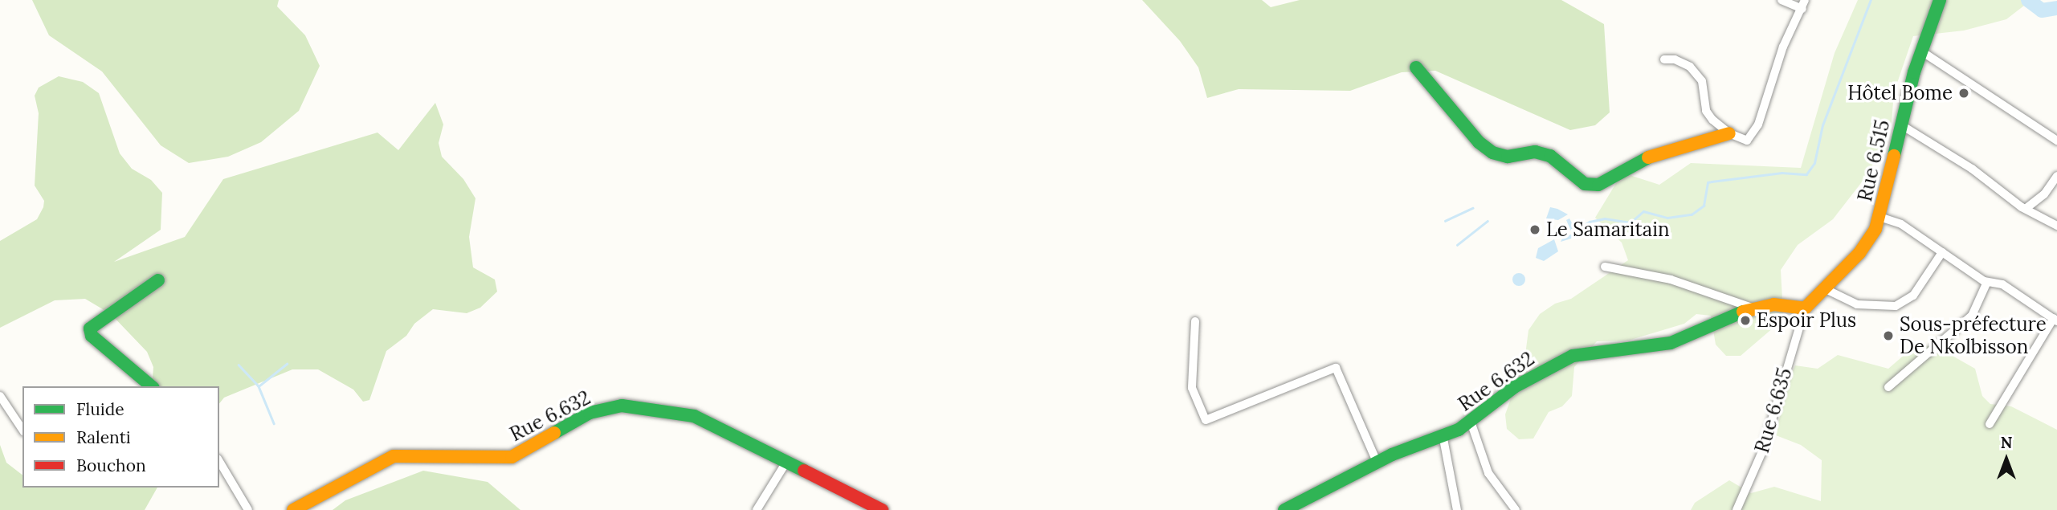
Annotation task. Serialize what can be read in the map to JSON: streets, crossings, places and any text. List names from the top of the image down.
{
  "streets": {
    "street": ["Rue 6.515", "Rue 6.632", "Rue 6.635"]
  },
  "crossings": [
    ["Rue 6.515", "Rue 6.632"],
    ["Rue 6.515", "Rue 6.635"],
    ["Rue 6.632", "Rue 6.635"]
  ],
  "places": [
    "Hôtel Bome",
    "Le Samaritain",
    "Espoir Plus",
    "Sous-préfecture De Nkolbisson"
  ],
  "legend": ["Fluide", "Ralenti", "Bouchon"],
  "north": "top"
}
